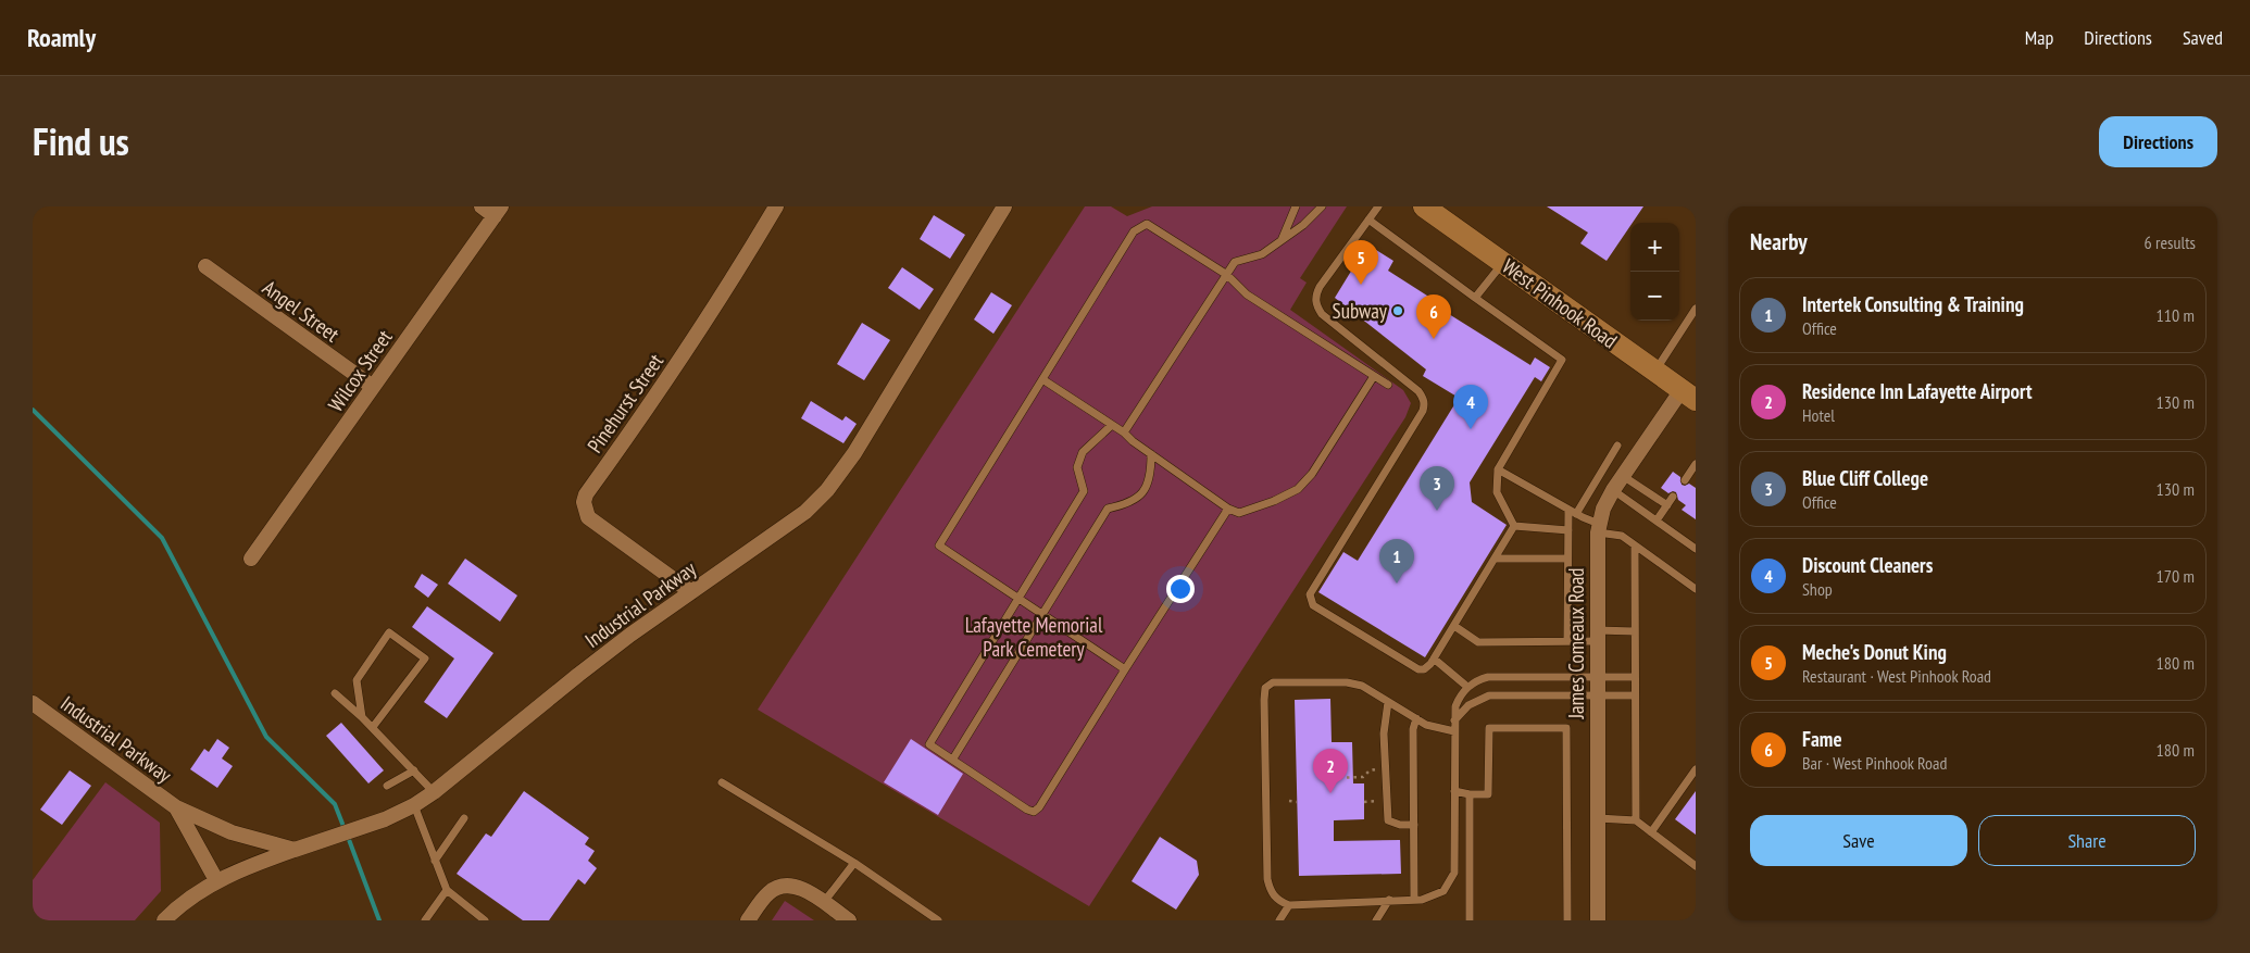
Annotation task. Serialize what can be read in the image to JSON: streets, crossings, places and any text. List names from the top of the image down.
{
  "streets": {
    "main road": ["West Pinhook Road"],
    "street": [
      "Angel Street",
      "Wilcox Street",
      "Pinehurst Street",
      "Industrial Parkway",
      "James Comeaux Road"
    ]
  },
  "crossings": [
    ["West Pinhook Road", "James Comeaux Road"],
    ["Angel Street", "Wilcox Street"],
    ["Pinehurst Street", "Industrial Parkway"]
  ],
  "parks": ["Lafayette Memorial Park Cemetery"],
  "places": ["Subway"],
  "page": {
    "header": "Roamly",
    "nav": ["Map", "Directions", "Saved"],
    "title": "Find us",
    "buttons": [
      "Directions",
      ["Save", "Share"]
    ],
    "heading": ["Nearby", "6 results"],
    "map_buttons": ["+", "−"],
    "pins": [
      "5",
      "6",
      "4",
      "3",
      "1",
      "2"
    ],
    "list": [
      {
        "mark": "1",
        "name": "Intertek Consulting & Training",
        "note": "Office",
        "value": "110 m"
      },
      {
        "mark": "2",
        "name": "Residence Inn Lafayette Airport",
        "note": "Hotel",
        "value": "130 m"
      },
      {
        "mark": "3",
        "name": "Blue Cliff College",
        "note": "Office",
        "value": "130 m"
      },
      {
        "mark": "4",
        "name": "Discount Cleaners",
        "note": "Shop",
        "value": "170 m"
      },
      {
        "mark": "5",
        "name": "Meche's Donut King",
        "note": "Restaurant · West Pinhook Road",
        "value": "180 m"
      },
      {
        "mark": "6",
        "name": "Fame",
        "note": "Bar · West Pinhook Road",
        "value": "180 m"
      }
    ]
  }
}
